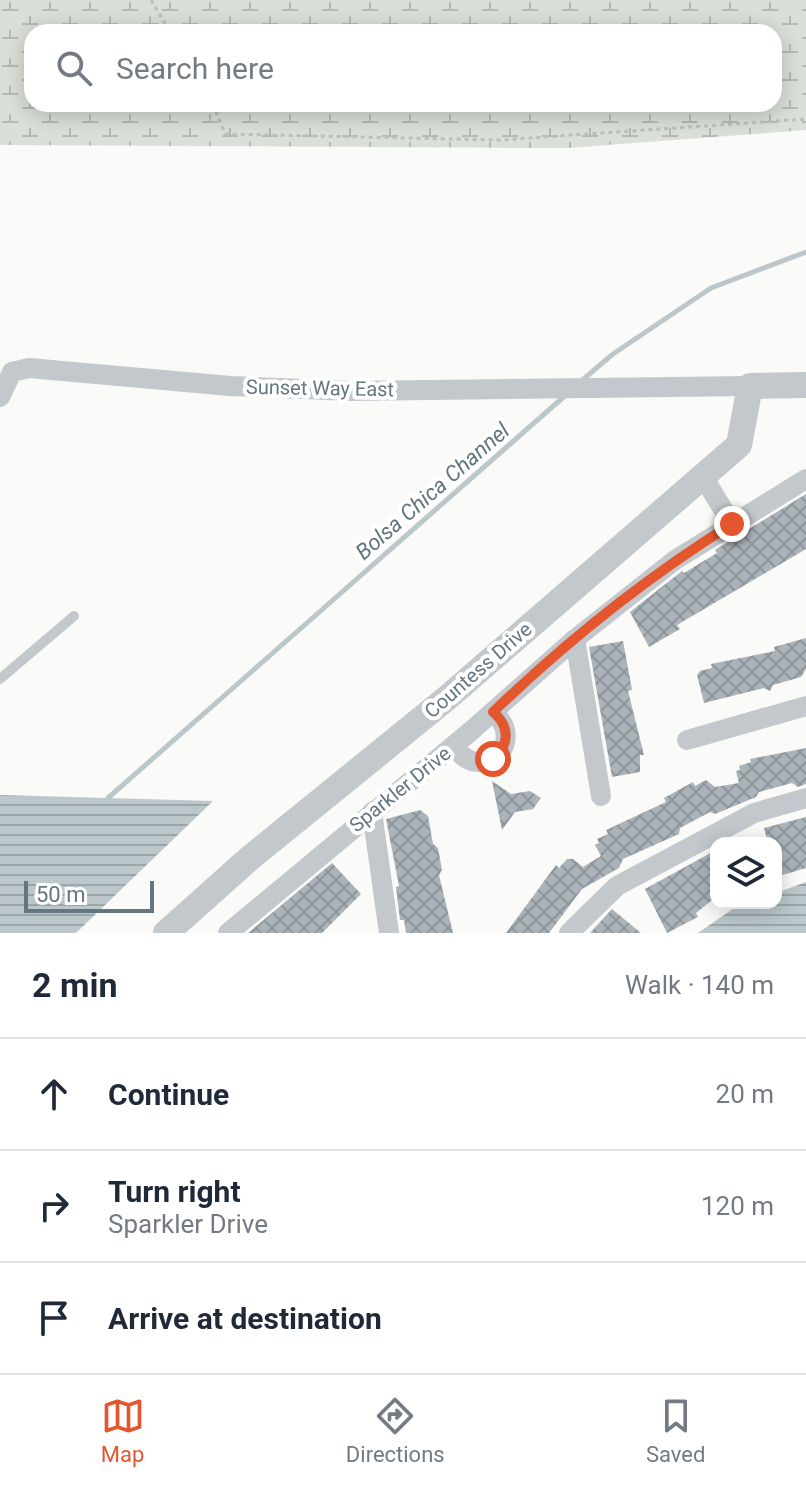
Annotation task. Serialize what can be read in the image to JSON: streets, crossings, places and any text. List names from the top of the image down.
{
  "streets": {
    "street": ["Sunset Way East", "Countess Drive", "Sparkler Drive"]
  },
  "crossings": [
    ["Sunset Way East", "Countess Drive"]
  ],
  "water": ["Bolsa Chica Channel"],
  "scale_bar": "50 m",
  "page": {
    "search": "Search here",
    "scale": "50 m",
    "heading": ["2 min", "Walk · 140 m"],
    "list": [
      ["Continue", "20 m"],
      ["Turn right", "Sparkler Drive", "120 m"],
      "Arrive at destination"
    ],
    "nav": ["Map", "Directions", "Saved"]
  }
}
